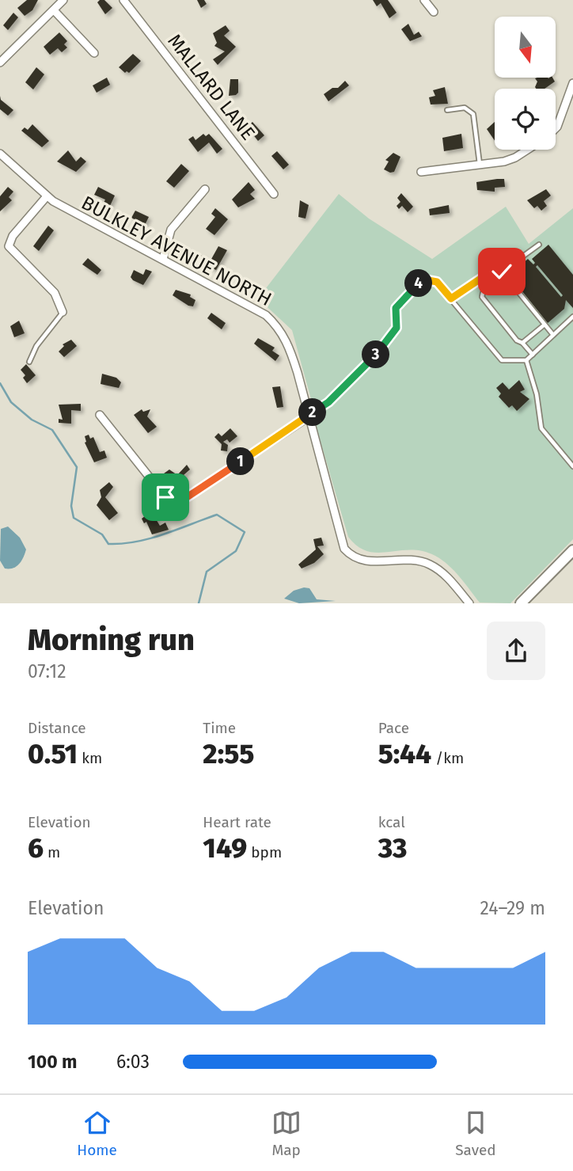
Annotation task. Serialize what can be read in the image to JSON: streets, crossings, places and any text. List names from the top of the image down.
{
  "streets": {
    "street": ["MALLARD LANE", "BULKLEY AVENUE NORTH"]
  },
  "north": "bottom",
  "page": {
    "pins": [
      "4",
      "3",
      "2",
      "1"
    ],
    "heading": ["Morning run", "07:12"],
    "stats": [
      ["Distance", "0.51 km"],
      ["Time", "2:55"],
      ["Pace", "5:44 /km"],
      ["Elevation", "6 m"],
      ["Heart rate", "149 bpm"],
      ["kcal", "33"]
    ],
    "chart": ["Elevation", "24–29 m"],
    "list": [
      {
        "name": "100 m",
        "note": "6:03"
      }
    ],
    "tabs": ["Home", "Map", "Saved"]
  }
}
